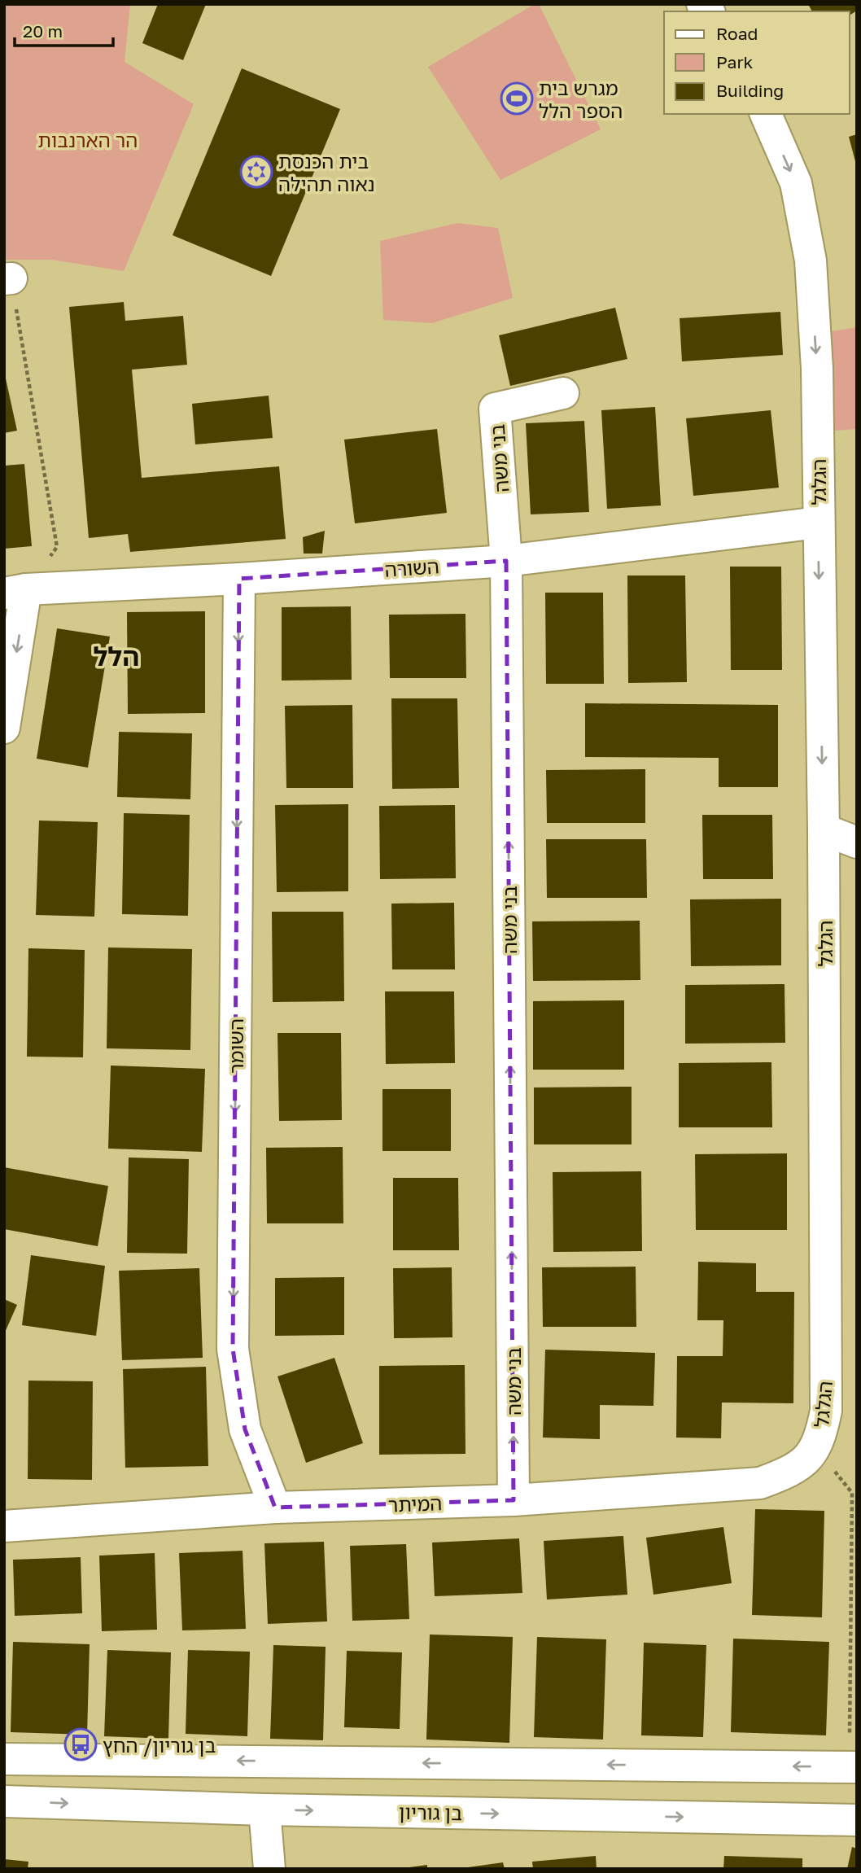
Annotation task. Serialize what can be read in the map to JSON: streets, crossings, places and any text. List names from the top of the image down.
{
  "streets": {
    "street": [
      "בני משה",
      "הגלגל",
      "השורה",
      "השומר",
      "המיתר",
      "בן גוריון"
    ]
  },
  "crossings": [
    ["בני משה", "השורה"],
    ["בני משה", "המיתר"],
    ["הגלגל", "השורה"],
    ["הגלגל", "המיתר"],
    ["השורה", "השומר"],
    ["השומר", "המיתר"]
  ],
  "one_way": ["בני משה", "הגלגל", "השומר"],
  "districts": ["הלל"],
  "parks": ["הר הארנבות"],
  "places": {
    "sports": ["מגרש בית הספר הלל"],
    "synagogue": ["בית הכנסת נאוה תהילה"],
    "bus stop": ["בן גוריון/ החץ"]
  },
  "legend": ["Road", "Park", "Building"],
  "scale_bar": "20 m"
}
